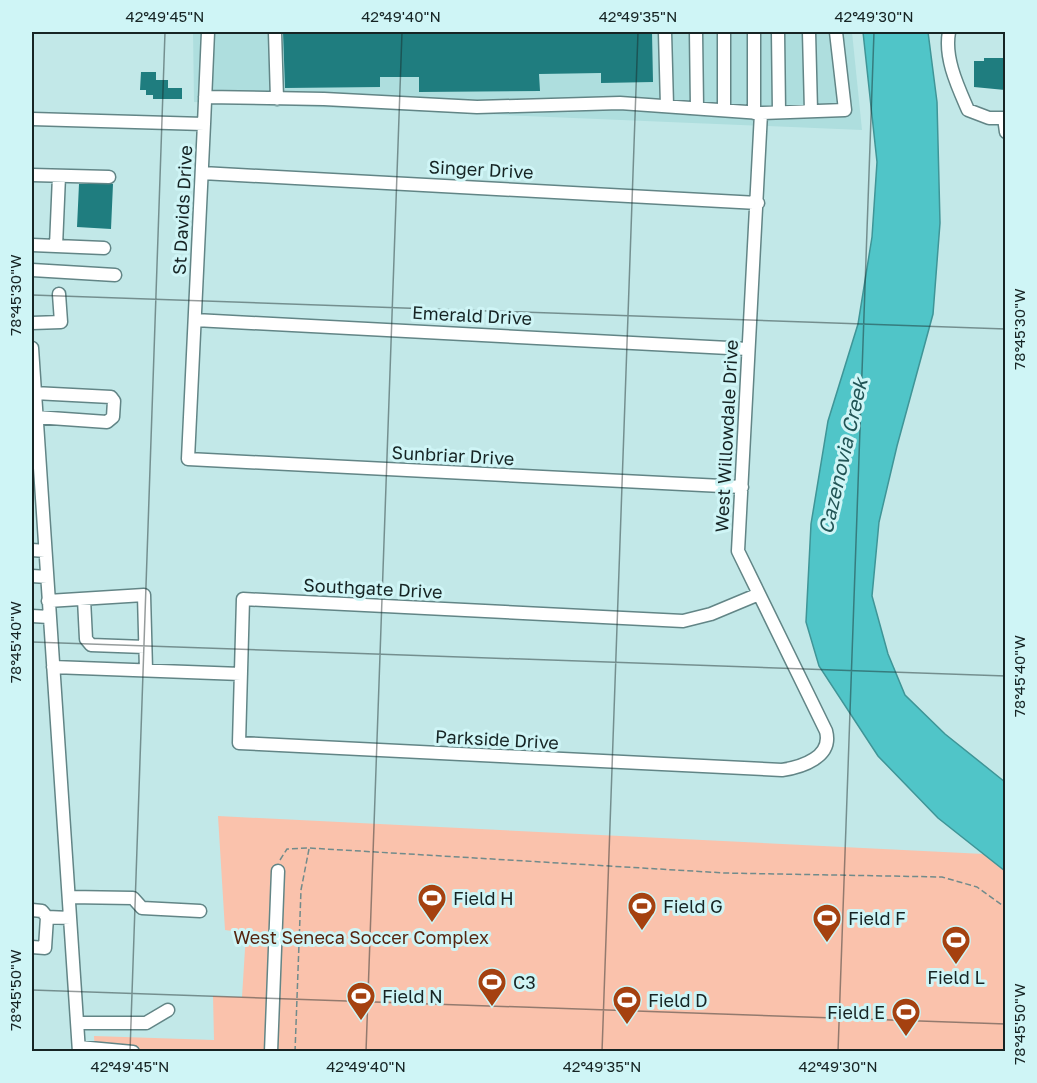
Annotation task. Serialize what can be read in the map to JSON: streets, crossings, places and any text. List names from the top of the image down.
{
  "streets": {
    "street": [
      "Singer Drive",
      "St Davids Drive",
      "Emerald Drive",
      "West Willowdale Drive",
      "Sunbriar Drive",
      "Southgate Drive",
      "Parkside Drive"
    ]
  },
  "crossings": [
    ["Singer Drive", "St Davids Drive"],
    ["Singer Drive", "West Willowdale Drive"],
    ["St Davids Drive", "Emerald Drive"],
    ["St Davids Drive", "Sunbriar Drive"],
    ["Emerald Drive", "West Willowdale Drive"],
    ["West Willowdale Drive", "Sunbriar Drive"],
    ["West Willowdale Drive", "Southgate Drive"],
    ["West Willowdale Drive", "Parkside Drive"],
    ["Southgate Drive", "Parkside Drive"]
  ],
  "water": ["Cazenovia Creek"],
  "parks": ["West Seneca Soccer Complex"],
  "places": {
    "sports": [
      "Field H",
      "Field G",
      "Field F",
      "Field L",
      "C3",
      "Field N",
      "Field D",
      "Field E"
    ]
  },
  "coordinates": [
    "42°49'45\"N",
    "42°49'40\"N",
    "42°49'35\"N",
    "42°49'30\"N",
    "78°45'30\"W",
    "78°45'40\"W",
    "78°45'50\"W"
  ]
}
